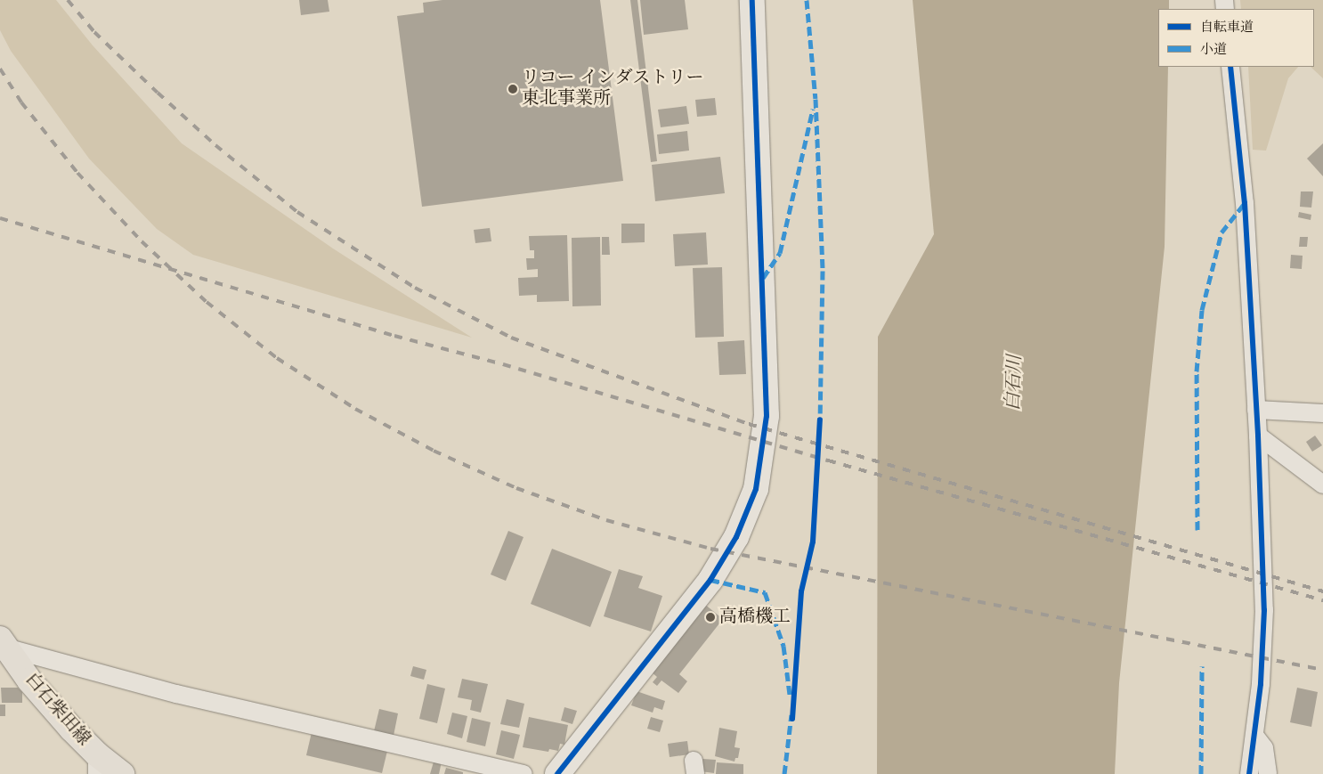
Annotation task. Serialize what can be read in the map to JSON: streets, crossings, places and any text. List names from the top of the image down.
{
  "streets": {
    "main road": ["白石柴田線"]
  },
  "water": ["白石川"],
  "places": ["リコー インダストリー 東北事業所", "高橋機工"],
  "legend": ["自転車道", "小道"]
}
